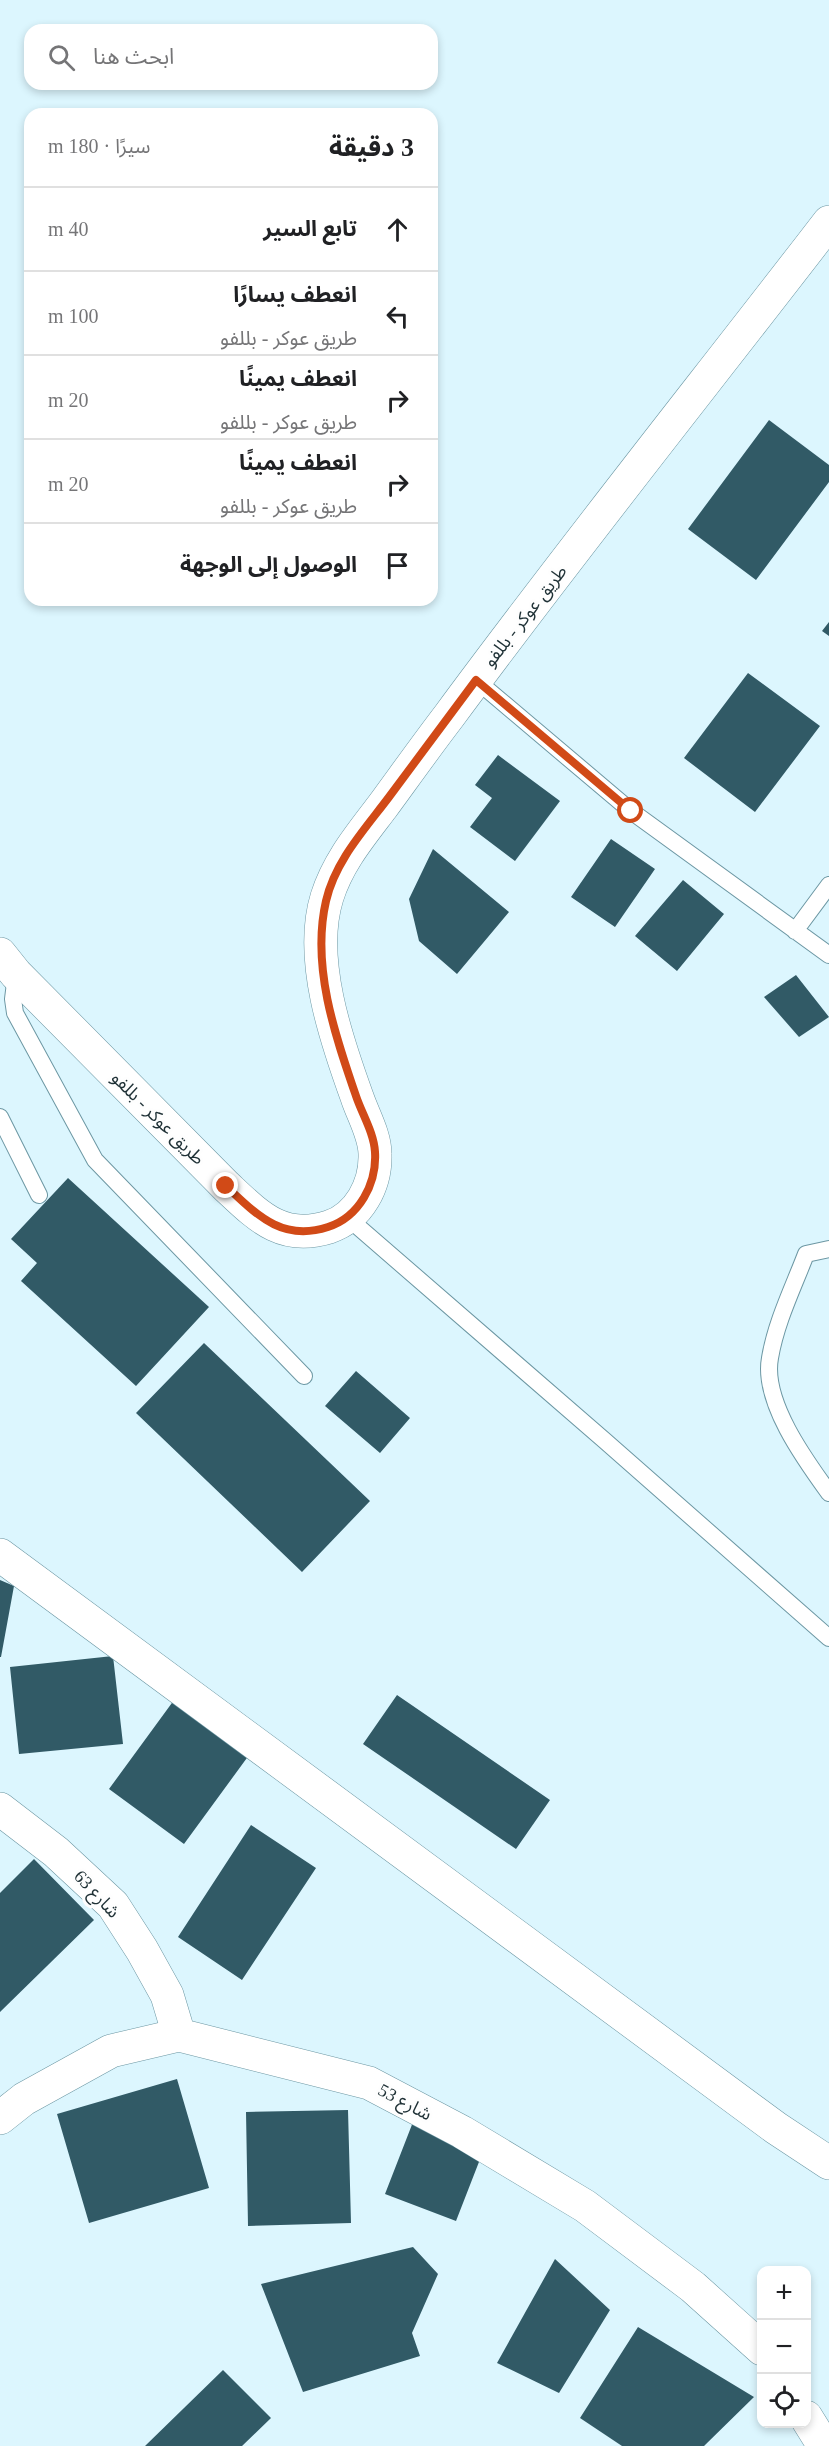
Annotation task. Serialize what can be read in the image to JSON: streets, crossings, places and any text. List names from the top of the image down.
{
  "streets": {
    "street": ["طريق عوكر - بللفو", "شارع 63", "شارع 53"]
  },
  "crossings": [
    ["شارع 63", "شارع 53"]
  ],
  "page": {
    "search": "ابحث هنا",
    "heading": ["3 دقيقة", "سيرًا · 180 m"],
    "list": [
      ["تابع السير", "40 m"],
      ["انعطف يسارًا", "طريق عوكر - بللفو", "100 m"],
      ["انعطف يمينًا", "طريق عوكر - بللفو", "20 m"],
      ["انعطف يمينًا", "طريق عوكر - بللفو", "20 m"],
      "الوصول إلى الوجهة"
    ],
    "map_buttons": ["+", "−"]
  }
}
